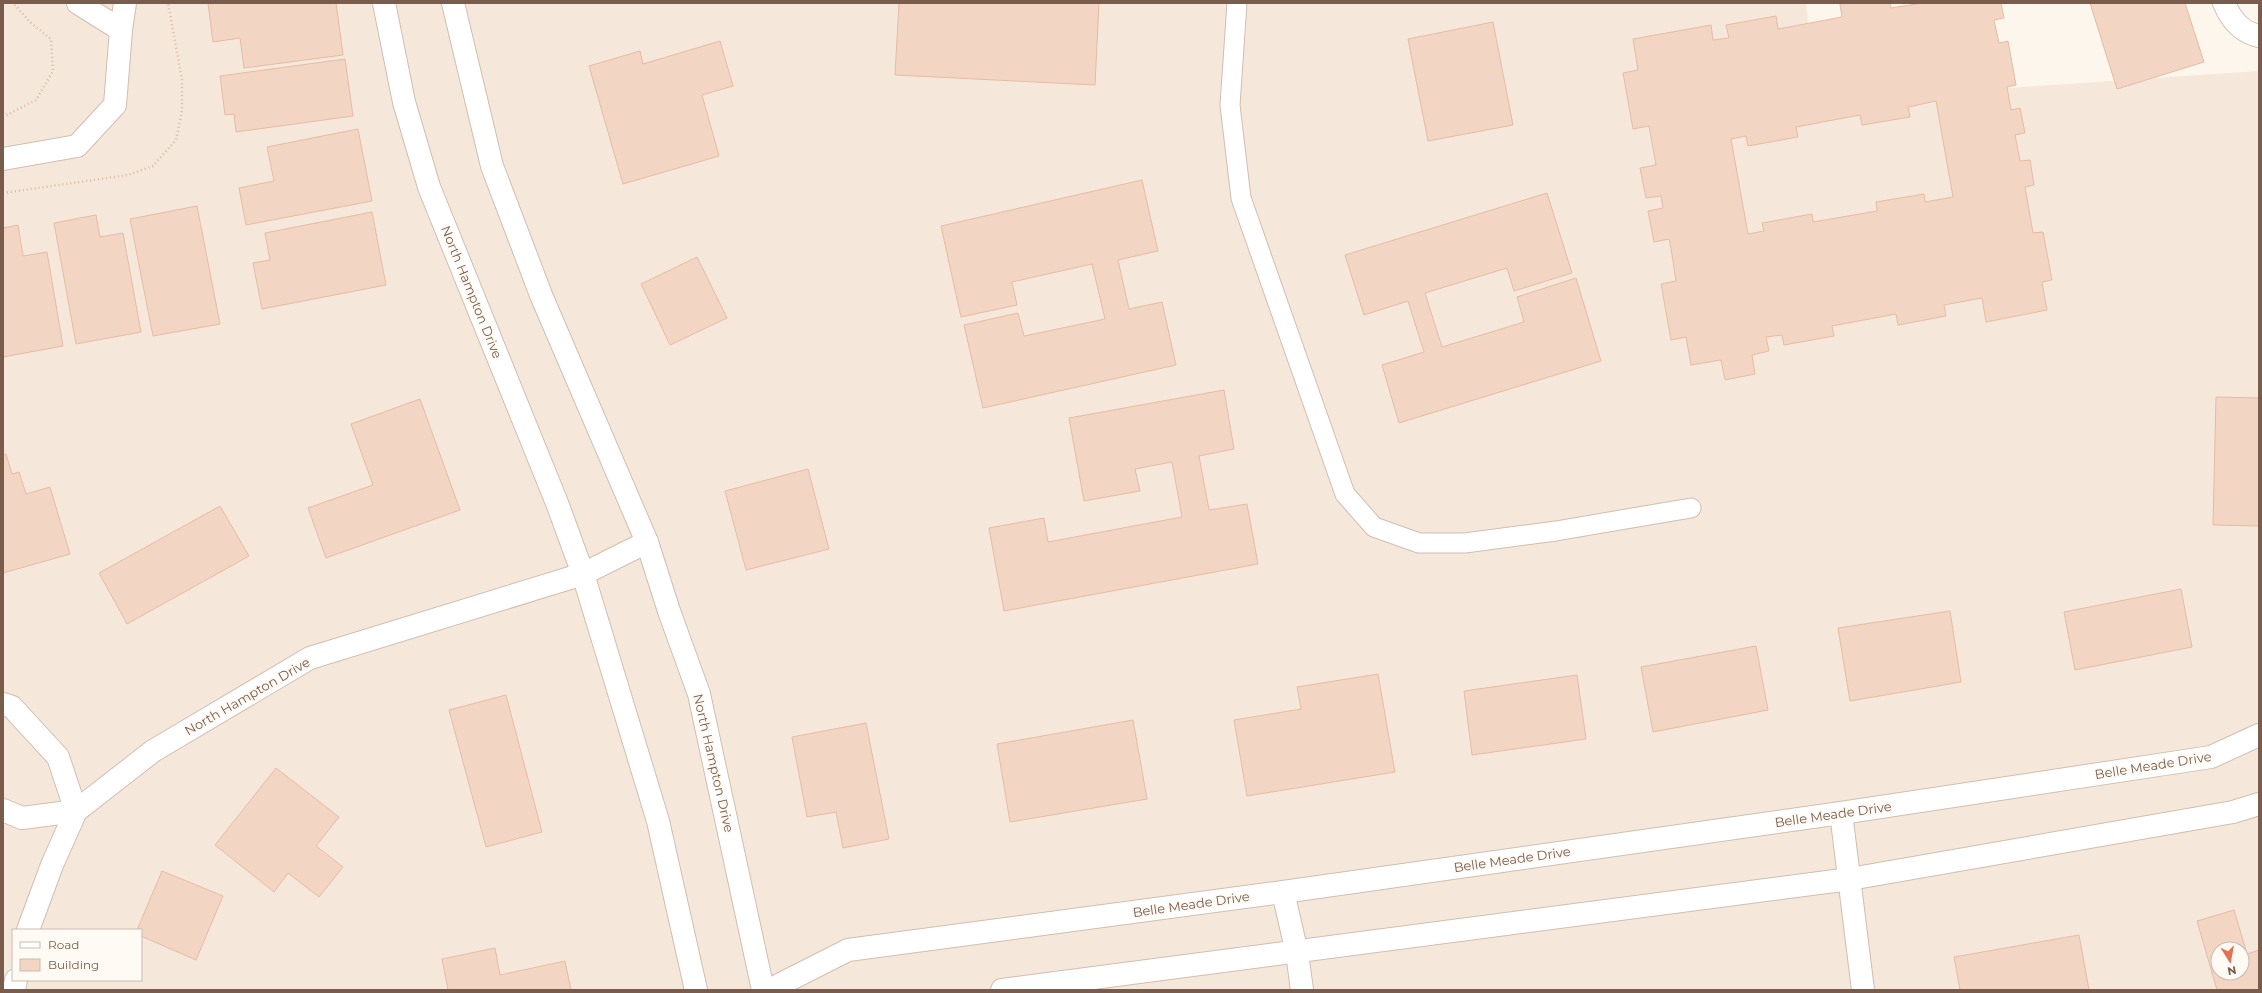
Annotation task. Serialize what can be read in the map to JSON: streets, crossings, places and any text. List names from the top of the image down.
{
  "streets": {
    "street": ["North Hampton Drive", "Belle Meade Drive"]
  },
  "legend": ["Road", "Building"],
  "north": "bottom"
}
